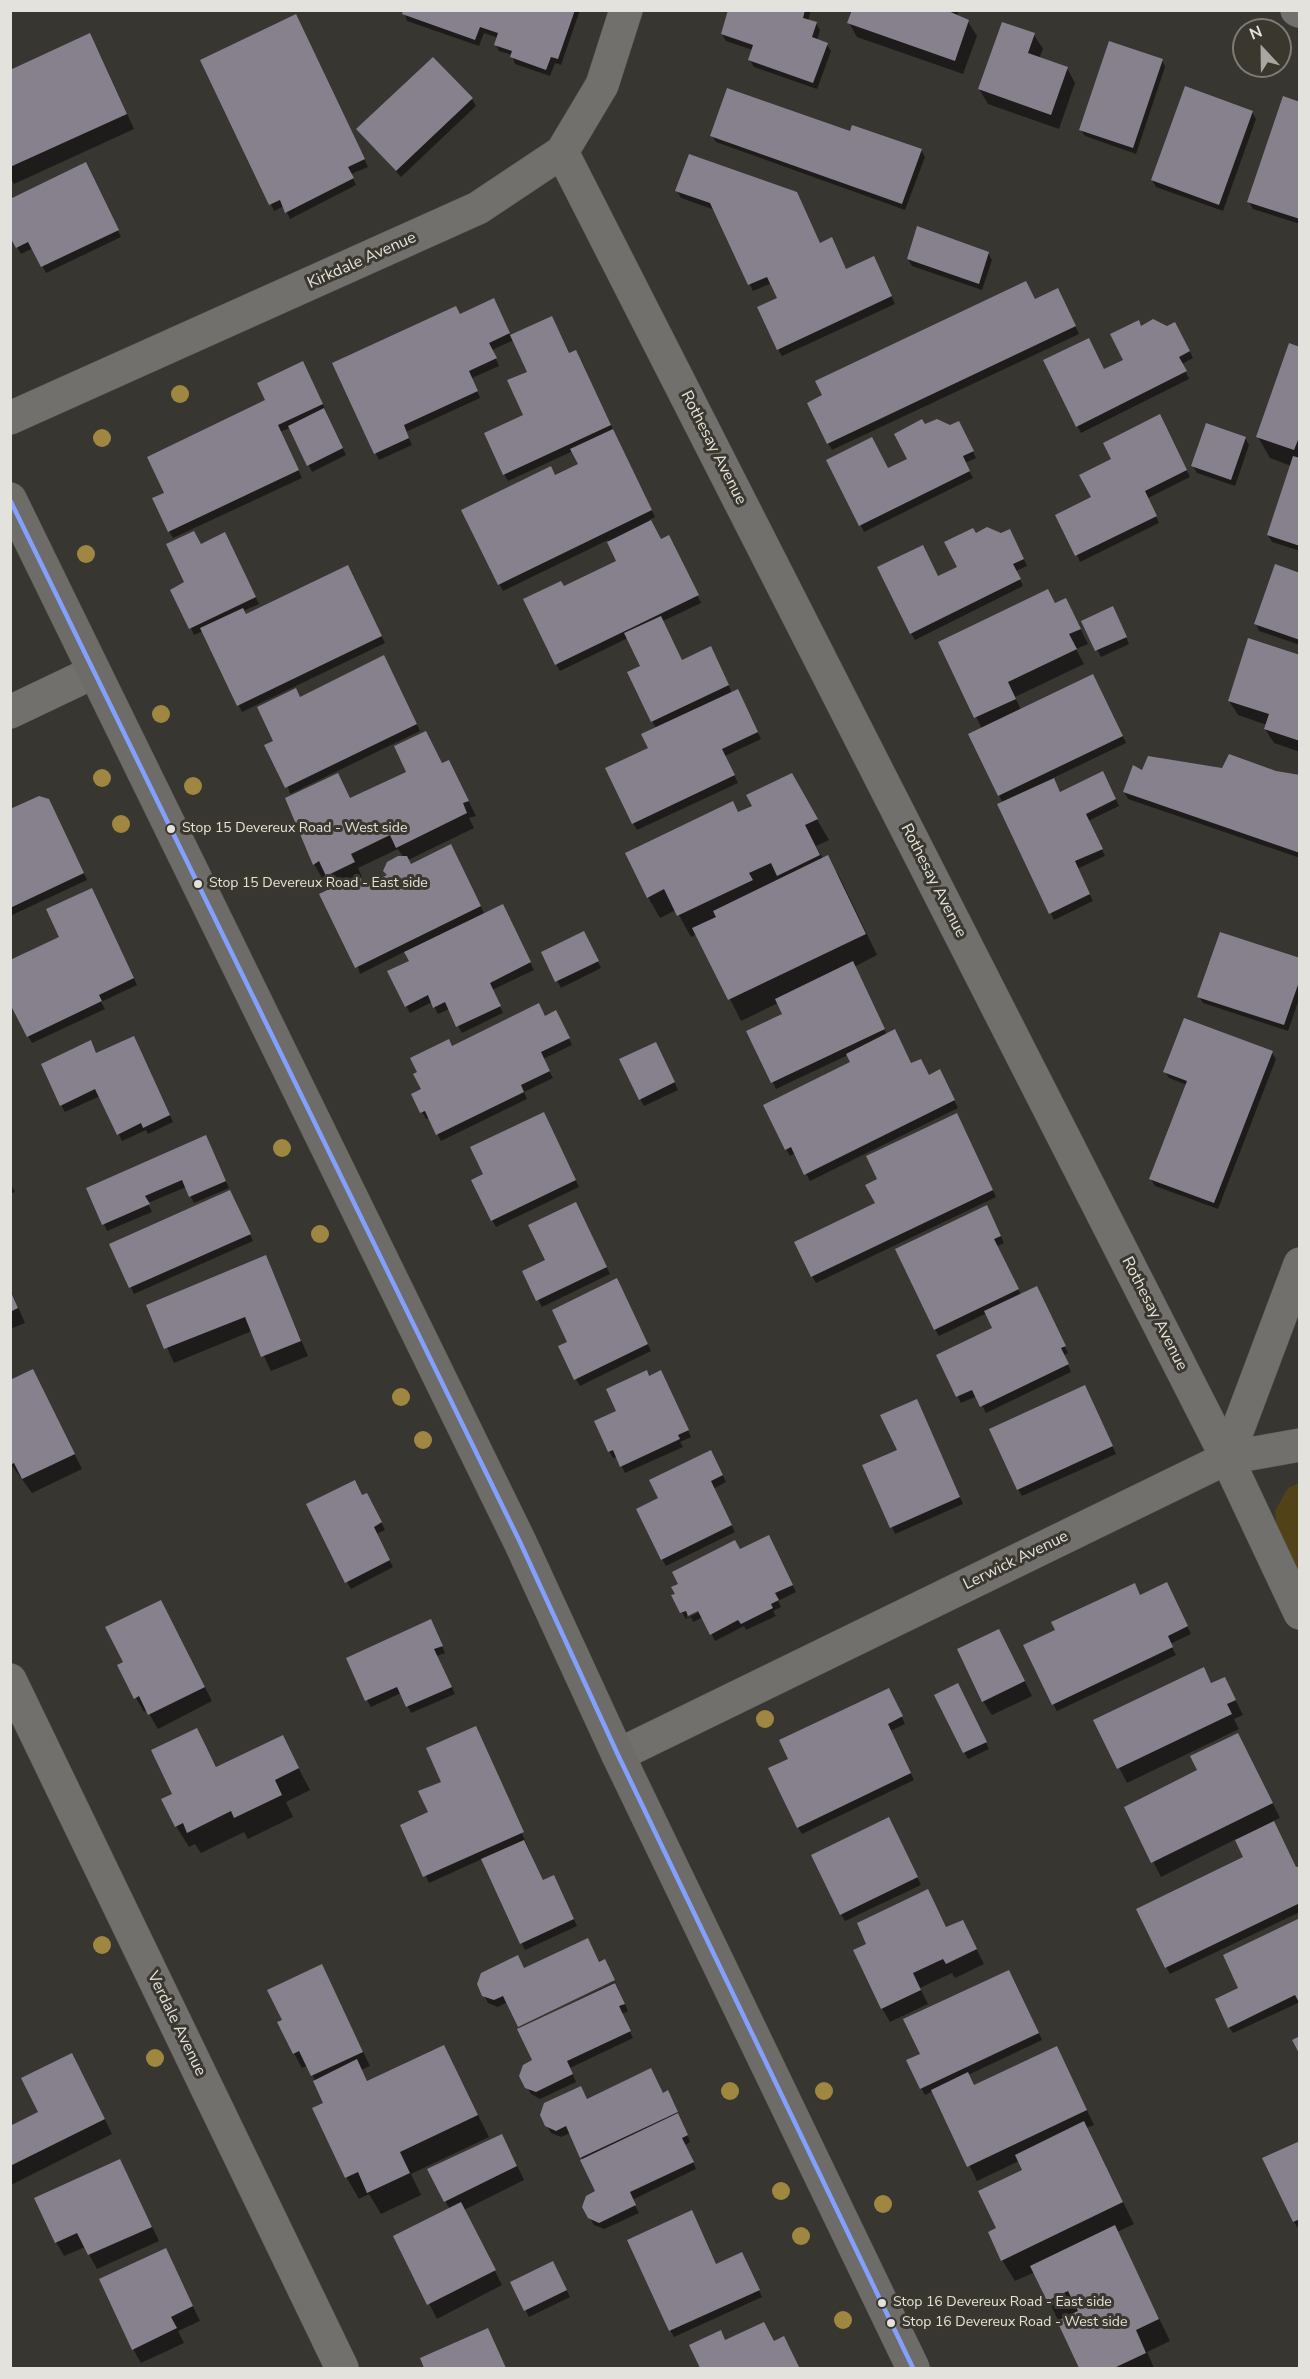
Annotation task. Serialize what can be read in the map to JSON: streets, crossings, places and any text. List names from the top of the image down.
{
  "streets": {
    "street": [
      "Kirkdale Avenue",
      "Rothesay Avenue",
      "Lerwick Avenue",
      "Verdale Avenue"
    ]
  },
  "crossings": [
    ["Kirkdale Avenue", "Rothesay Avenue"],
    ["Rothesay Avenue", "Lerwick Avenue"]
  ],
  "places": [
    "Stop 15 Devereux Road - West side",
    "Stop 15 Devereux Road - East side",
    "Stop 16 Devereux Road - East side",
    "Stop 16 Devereux Road - West side"
  ],
  "north": "top"
}
